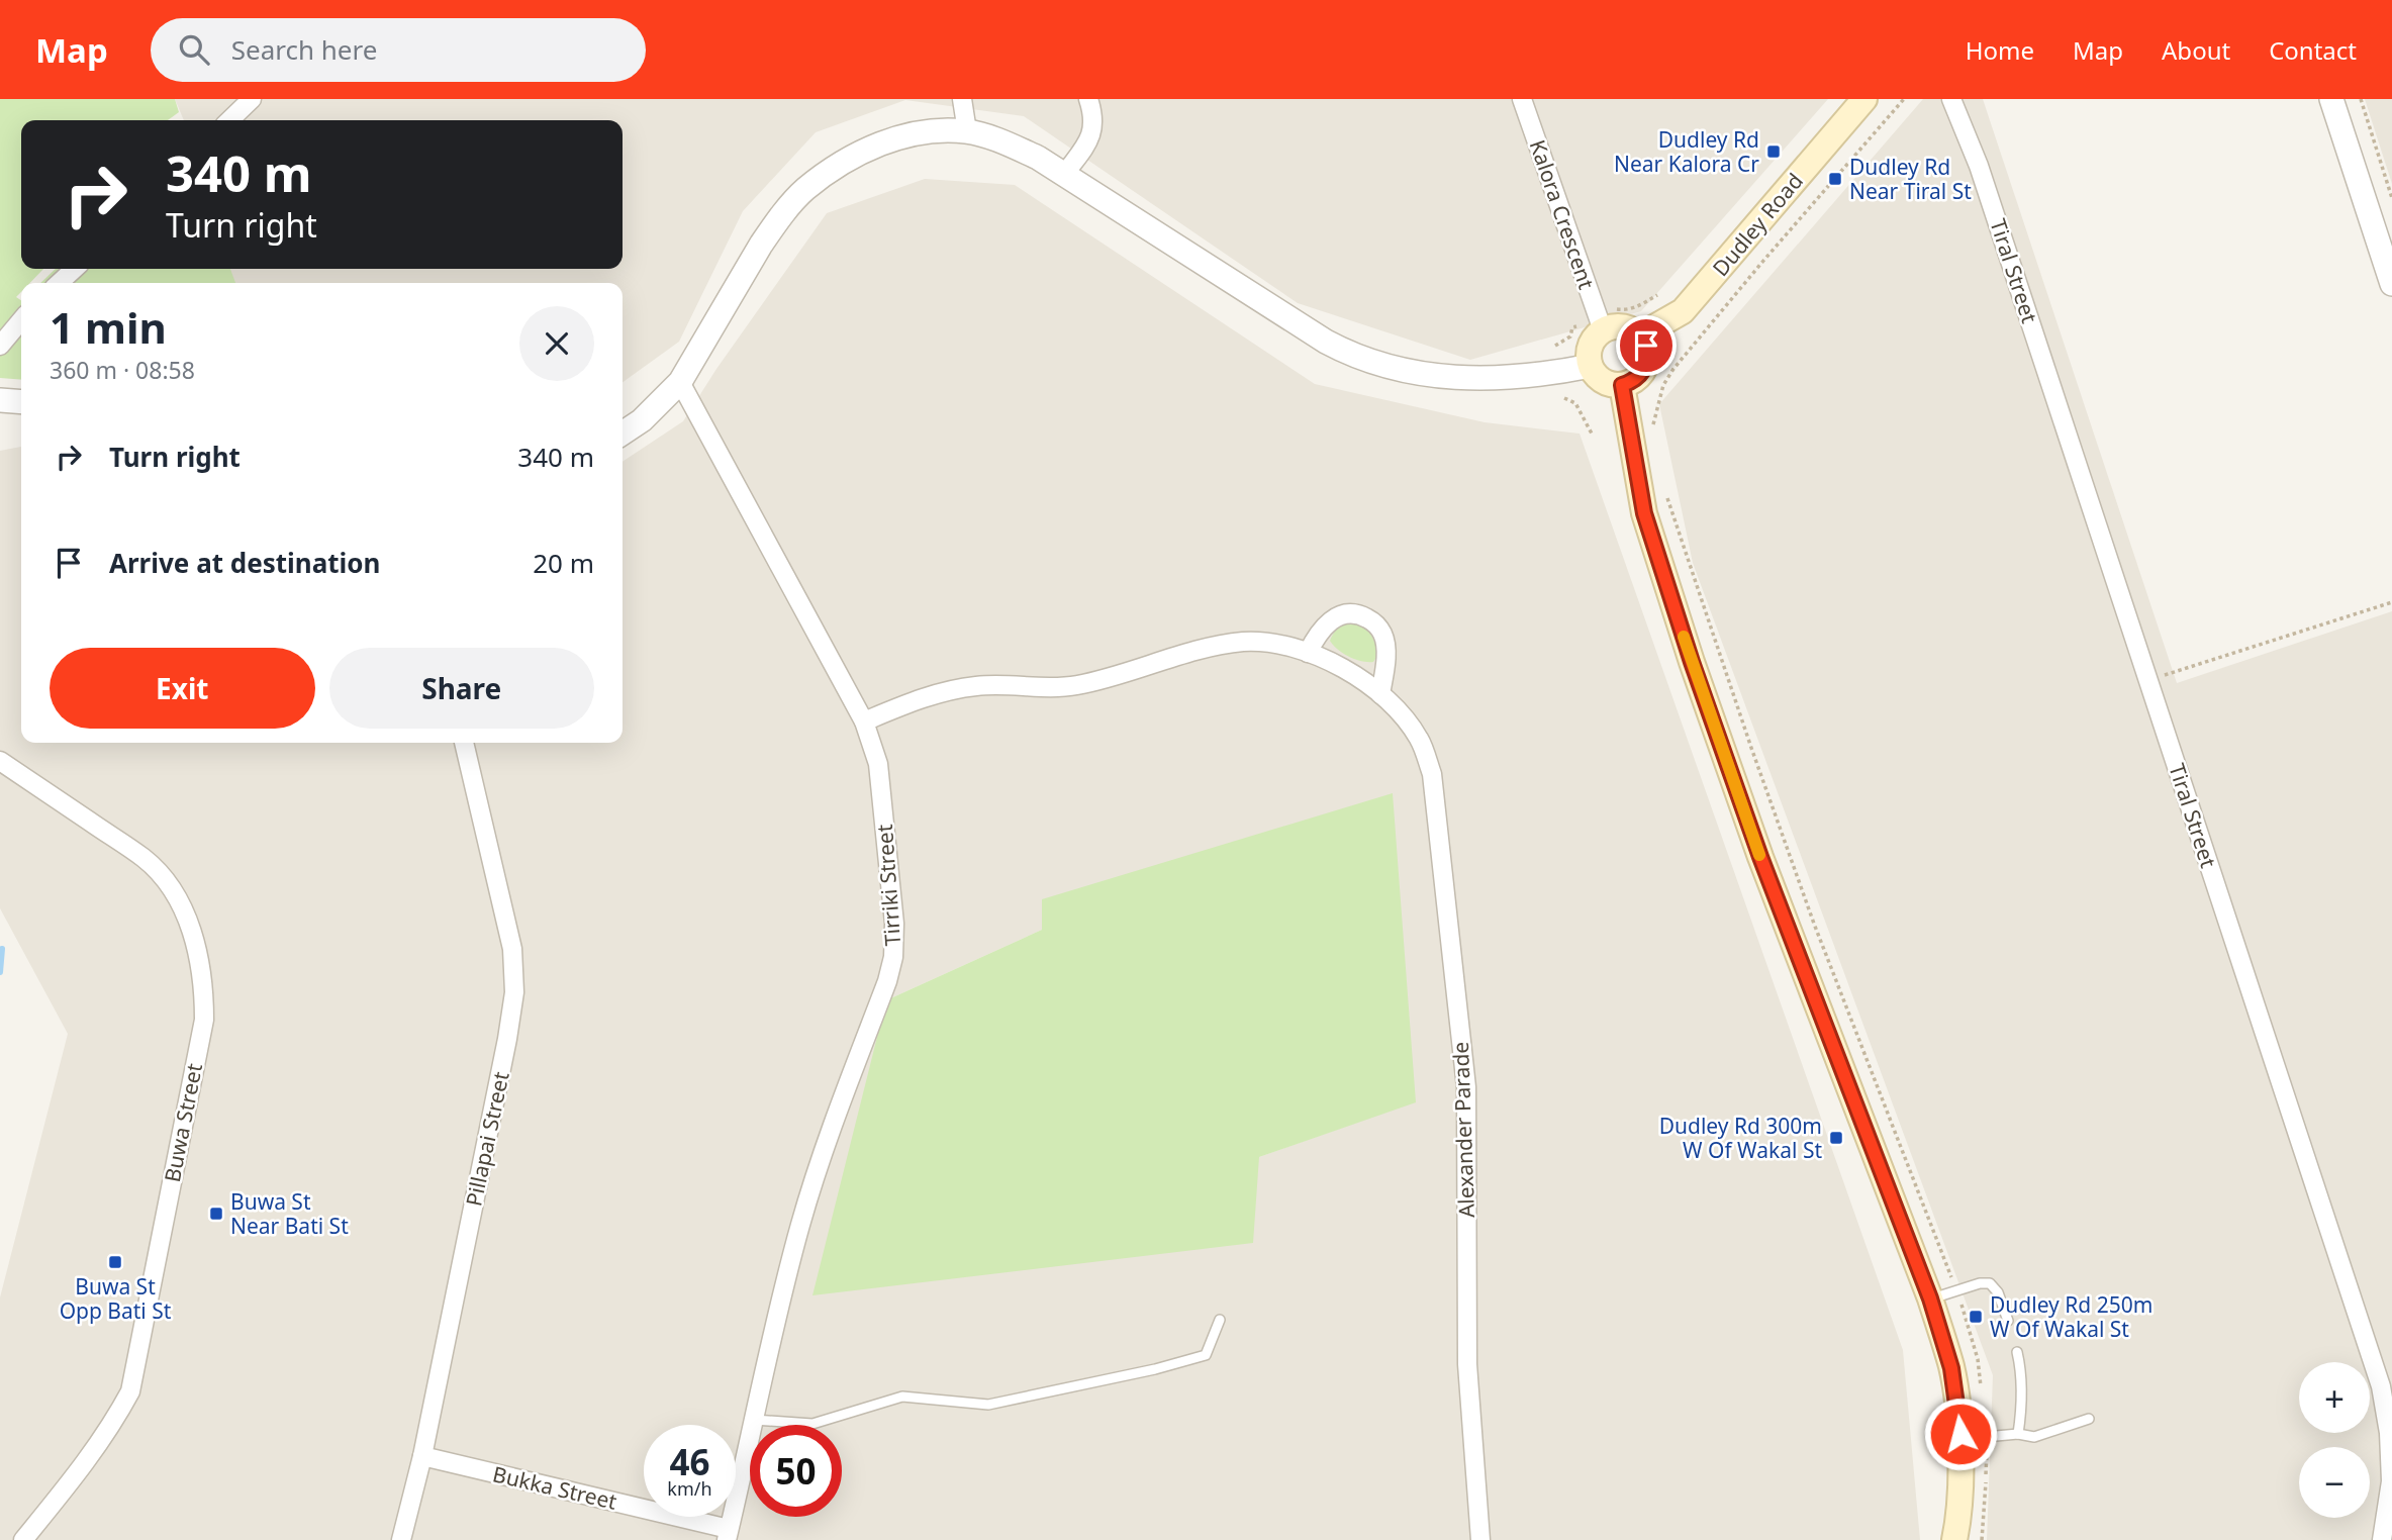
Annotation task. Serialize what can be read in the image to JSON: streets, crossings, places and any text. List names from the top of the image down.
{
  "streets": {
    "main road": ["Dudley Road"],
    "street": [
      "Kalora Crescent",
      "Tiral Street",
      "Tirriki Street",
      "Buwa Street",
      "Alexander Parade",
      "Pillapai Street",
      "Bukka Street"
    ]
  },
  "crossings": [
    ["Kalora Crescent", "Dudley Road"],
    ["Tirriki Street", "Alexander Parade"],
    ["Tirriki Street", "Bukka Street"],
    ["Pillapai Street", "Bukka Street"]
  ],
  "places": {
    "transit": [
      "Dudley Rd Near Kalora Cr",
      "Dudley Rd Near Tiral St",
      "Dudley Rd 300m W Of Wakal St",
      "Buwa St Near Bati St",
      "Buwa St Opp Bati St",
      "Dudley Rd 250m W Of Wakal St"
    ]
  },
  "page": {
    "header": "Map",
    "search": "Search here",
    "nav": [
      "Home",
      "Map",
      "About",
      "Contact"
    ],
    "turn": ["340 m", "Turn right"],
    "heading": ["1 min", "360 m · 08:58"],
    "list": [
      {
        "name": "Turn right",
        "value": "340 m"
      },
      {
        "name": "Arrive at destination",
        "value": "20 m"
      }
    ],
    "buttons": ["Exit", "Share"],
    "map_buttons": ["+", "−"],
    "speed": "46 km/h",
    "limit": "50"
  }
}
